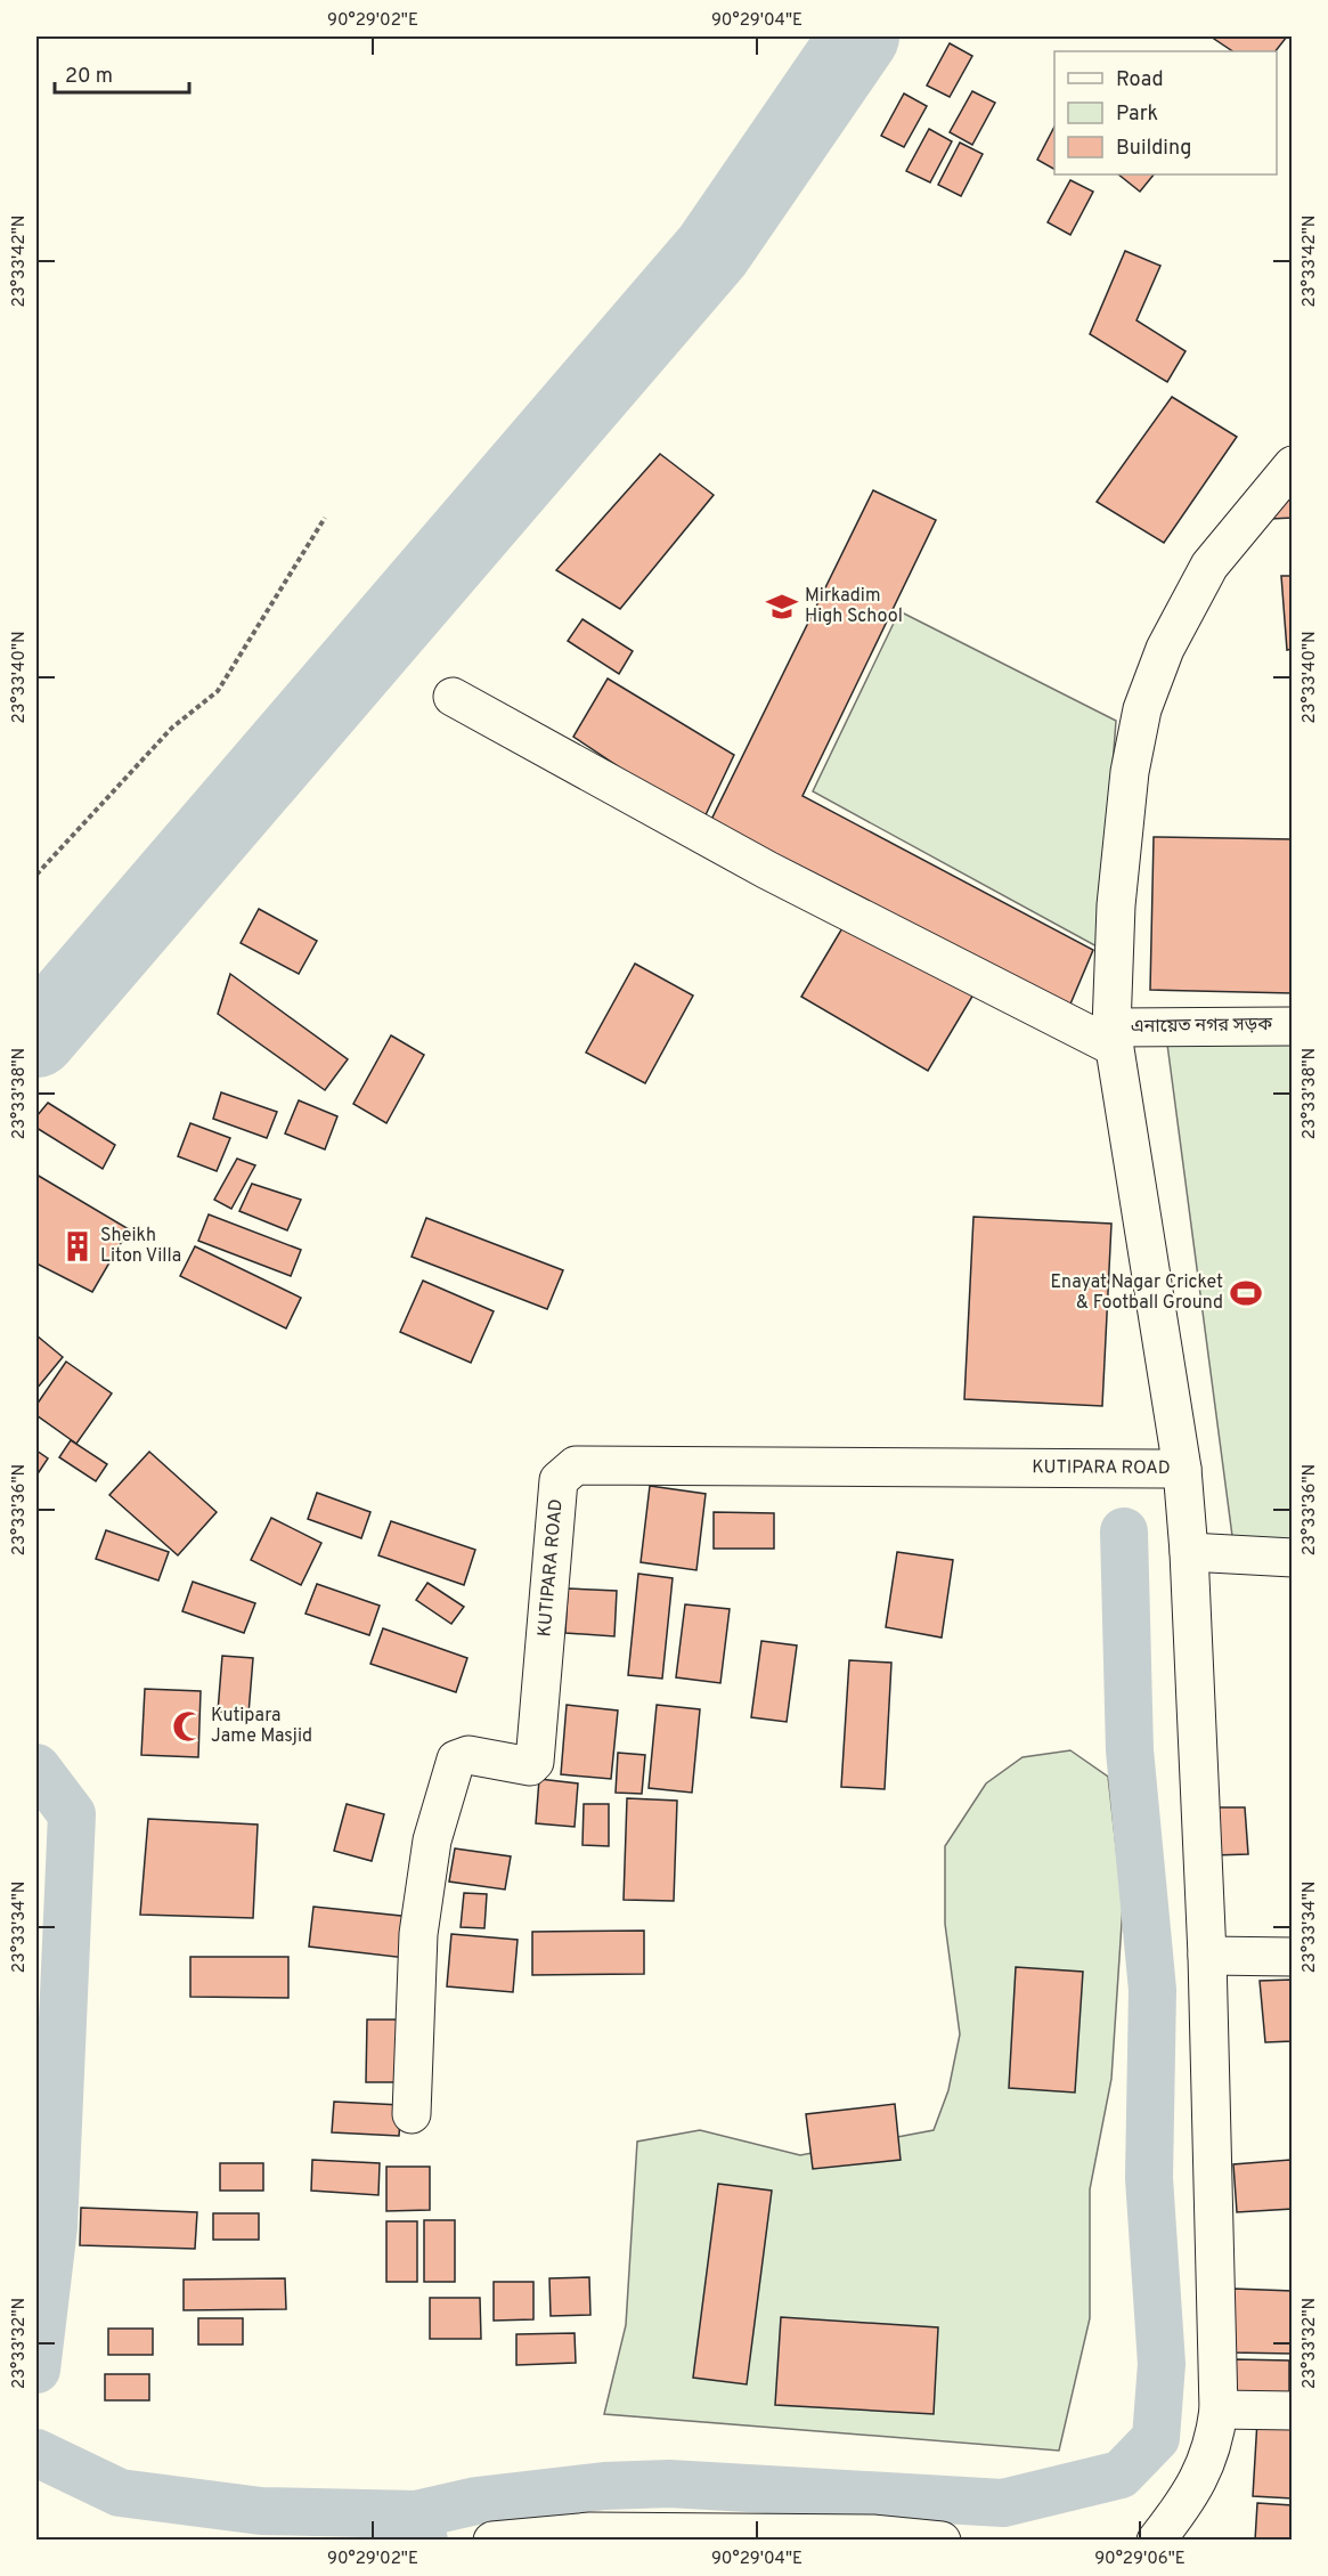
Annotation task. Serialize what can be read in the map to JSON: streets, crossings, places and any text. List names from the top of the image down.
{
  "streets": {
    "street": ["এনায়েত নগর সড়ক", "KUTIPARA ROAD"]
  },
  "places": {
    "school or university": ["Mirkadim High School"],
    "building": ["Sheikh Liton Villa"],
    "sports": ["Enayat Nagar Cricket & Football Ground"],
    "mosque": ["Kutipara Jame Masjid"]
  },
  "legend": ["Road", "Park", "Building"],
  "scale_bar": "20 m",
  "coordinates": [
    "90°29'02\"E",
    "90°29'04\"E",
    "23°33'42\"N",
    "23°33'40\"N",
    "23°33'38\"N",
    "23°33'36\"N",
    "23°33'34\"N",
    "23°33'32\"N",
    "90°29'06\"E"
  ]
}
